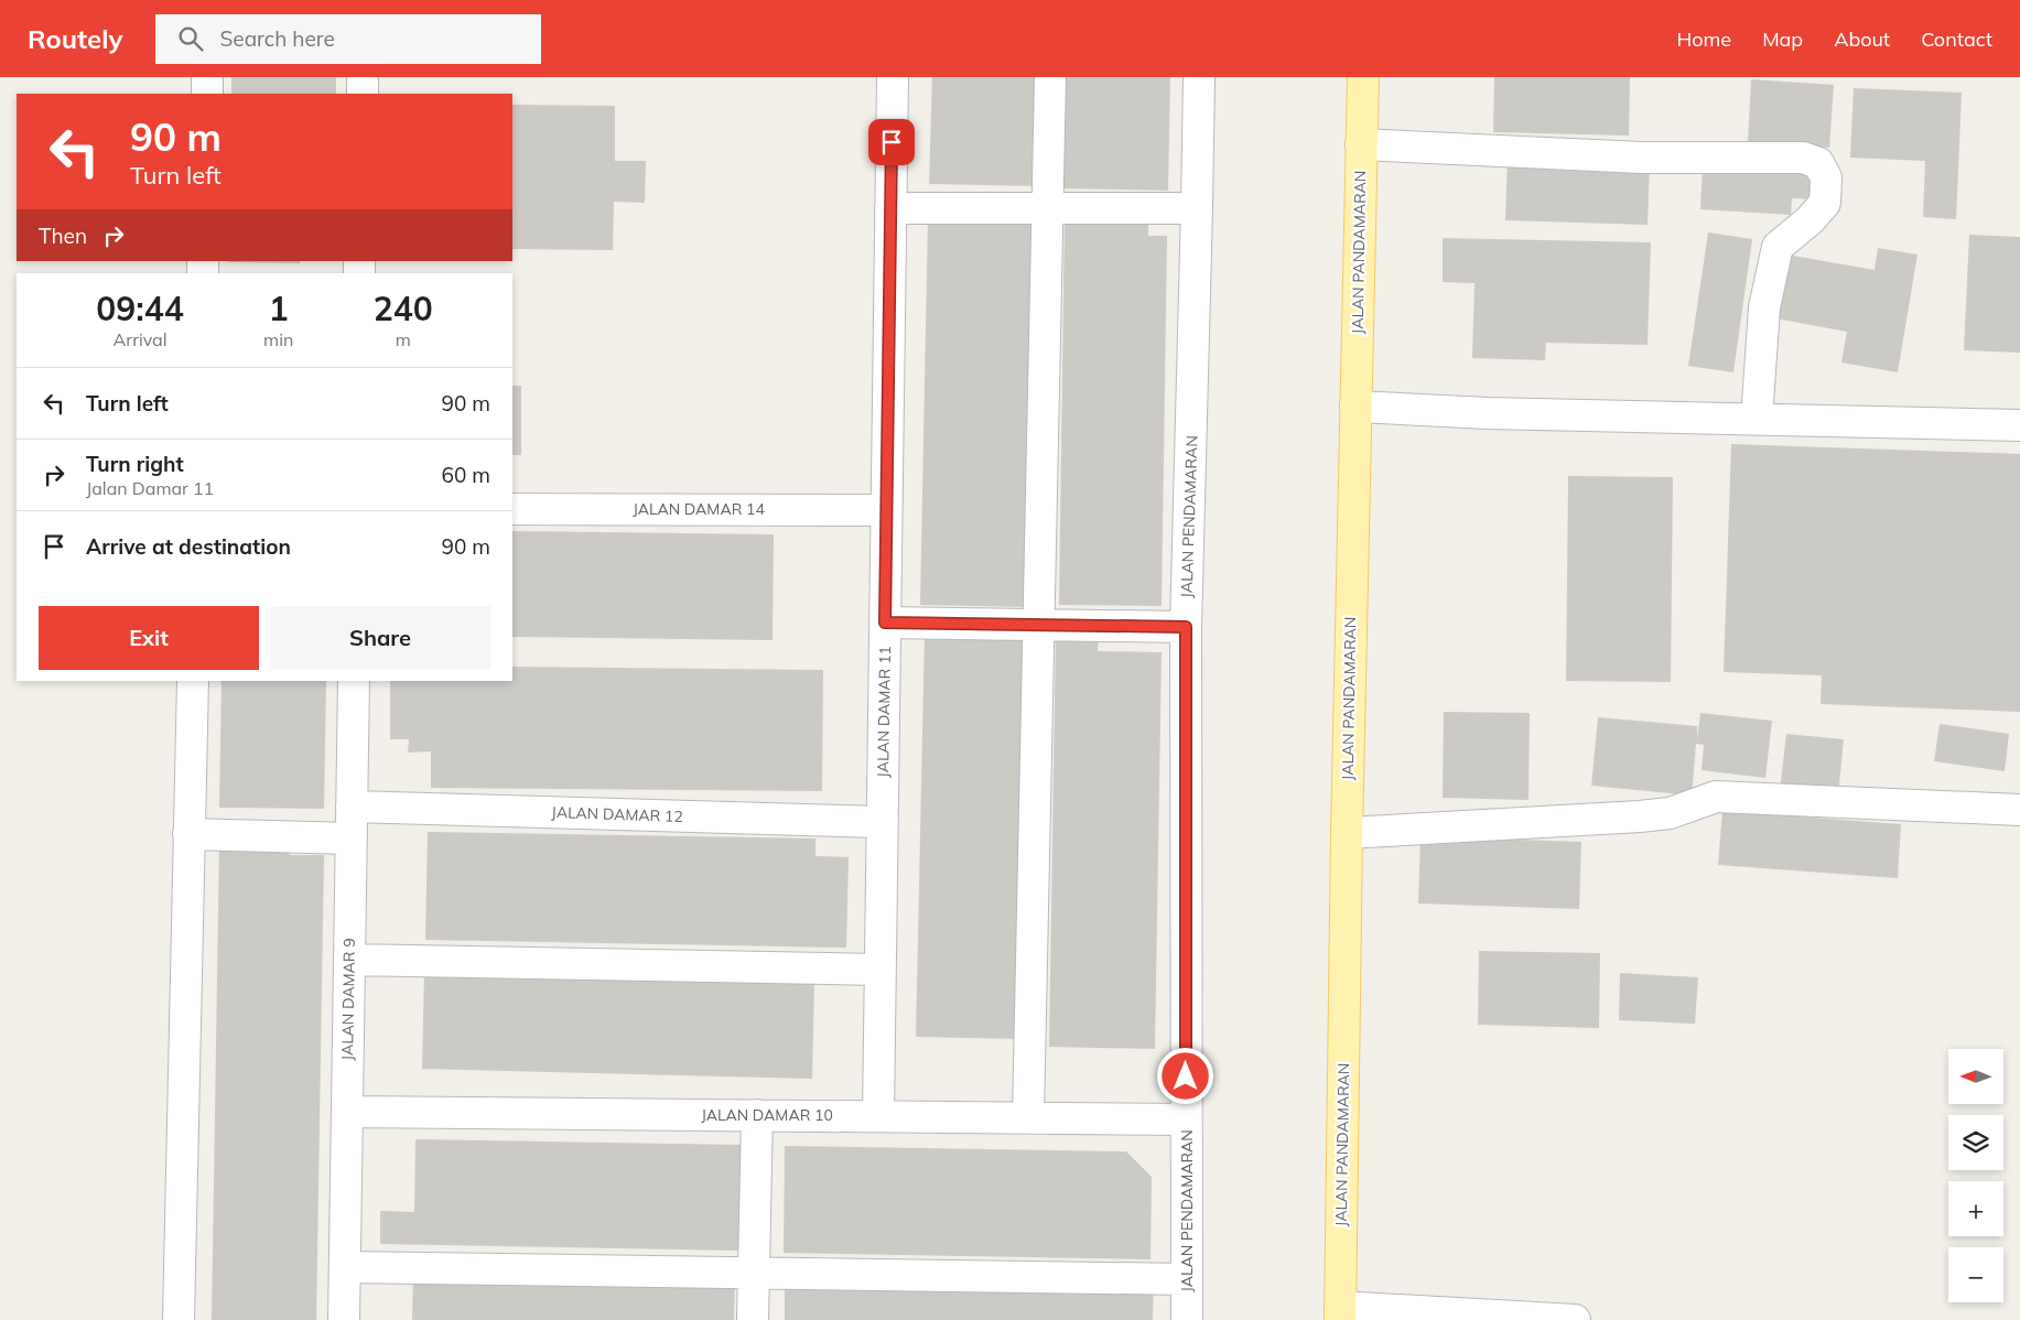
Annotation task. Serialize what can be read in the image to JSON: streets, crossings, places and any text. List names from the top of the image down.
{
  "streets": {
    "main road": ["JALAN PANDAMARAN"],
    "street": [
      "JALAN DAMAR 14",
      "JALAN PENDAMARAN",
      "JALAN DAMAR 11",
      "JALAN DAMAR 12",
      "JALAN DAMAR 9",
      "JALAN DAMAR 10"
    ]
  },
  "crossings": [
    ["JALAN DAMAR 14", "JALAN DAMAR 11"],
    ["JALAN PENDAMARAN", "JALAN DAMAR 10"],
    ["JALAN DAMAR 11", "JALAN DAMAR 12"],
    ["JALAN DAMAR 11", "JALAN DAMAR 10"],
    ["JALAN DAMAR 12", "JALAN DAMAR 9"],
    ["JALAN DAMAR 9", "JALAN DAMAR 10"]
  ],
  "north": "left",
  "page": {
    "header": "Routely",
    "search": "Search here",
    "nav": [
      "Home",
      "Map",
      "About",
      "Contact"
    ],
    "turn": ["90 m", "Turn left"],
    "then": "Then",
    "eta": [
      "09:44",
      "Arrival",
      "1",
      "min",
      "240",
      "m"
    ],
    "list": [
      {
        "name": "Turn left",
        "value": "90 m"
      },
      {
        "name": "Turn right",
        "note": "Jalan Damar 11",
        "value": "60 m"
      },
      {
        "name": "Arrive at destination",
        "value": "90 m"
      }
    ],
    "buttons": ["Exit", "Share"],
    "map_buttons": ["+", "−"]
  }
}
